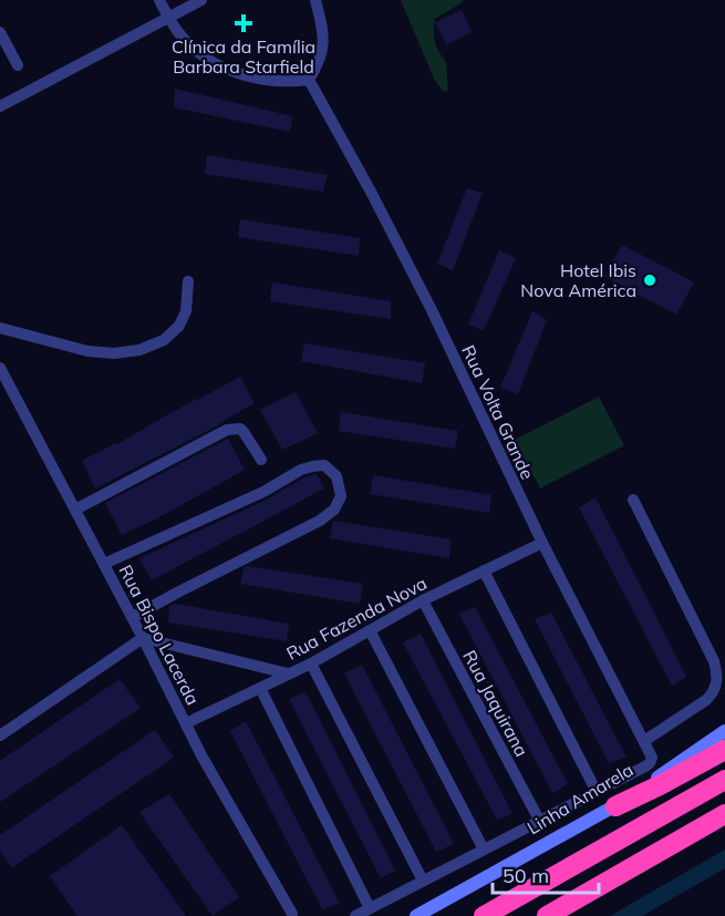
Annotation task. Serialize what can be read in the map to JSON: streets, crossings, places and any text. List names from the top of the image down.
{
  "streets": {
    "main road": ["Linha Amarela"],
    "street": [
      "Rua Volta Grande",
      "Rua Fazenda Nova",
      "Rua Bispo Lacerda",
      "Rua Jaquirana"
    ]
  },
  "crossings": [
    ["Rua Volta Grande", "Rua Fazenda Nova"],
    ["Rua Fazenda Nova", "Rua Bispo Lacerda"],
    ["Rua Fazenda Nova", "Rua Jaquirana"]
  ],
  "places": {
    "health": ["Clínica da Família Barbara Starfield"],
    "other": ["Hotel Ibis Nova América"]
  },
  "scale_bar": "50 m"
}
